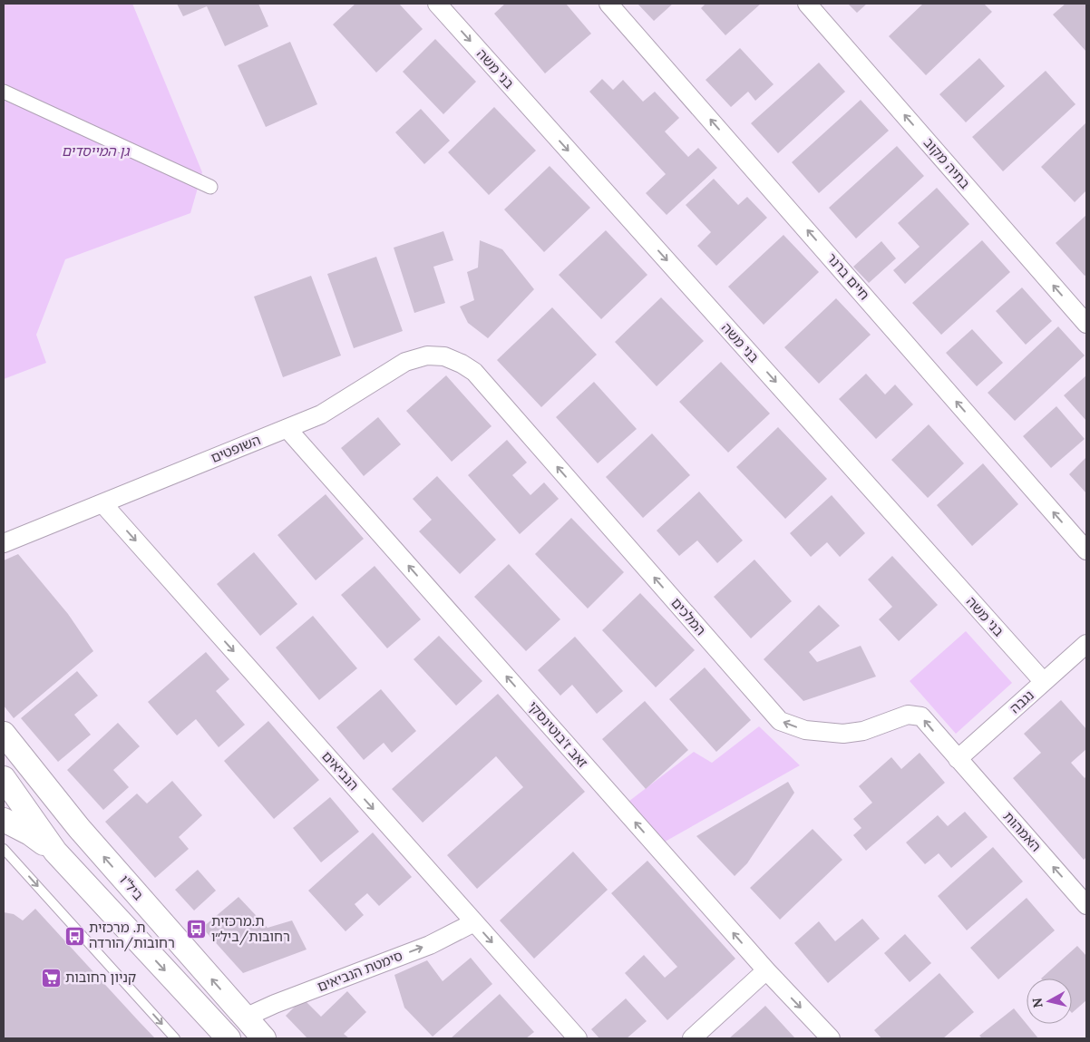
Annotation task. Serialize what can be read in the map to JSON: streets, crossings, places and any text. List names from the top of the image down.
{
  "streets": {
    "street": [
      "בני משה",
      "בתיה מקוב",
      "חיים ברנר",
      "השופטים",
      "המלכים",
      "נגבה",
      "זאב ז'בוטינסקי",
      "הנביאים",
      "האמהות",
      "ביל\"ו",
      "סימטת הנביאים"
    ]
  },
  "crossings": [
    ["בני משה", "נגבה"],
    ["השופטים", "המלכים"],
    ["השופטים", "זאב ז'בוטינסקי"],
    ["השופטים", "הנביאים"],
    ["המלכים", "נגבה"],
    ["המלכים", "האמהות"],
    ["נגבה", "האמהות"],
    ["הנביאים", "סימטת הנביאים"],
    ["ביל\"ו", "סימטת הנביאים"]
  ],
  "one_way": [
    "בני משה",
    "בתיה מקוב",
    "חיים ברנר",
    "המלכים",
    "הנביאים",
    "האמהות",
    "סימטת הנביאים"
  ],
  "parks": ["גן המייסדים"],
  "places": {
    "bus stop": ["ת.מרכזית רחובות/ביל״ו", "ת. מרכזית רחובות/הורדה"],
    "supermarket": ["קניון רחובות"]
  },
  "north": "left"
}
